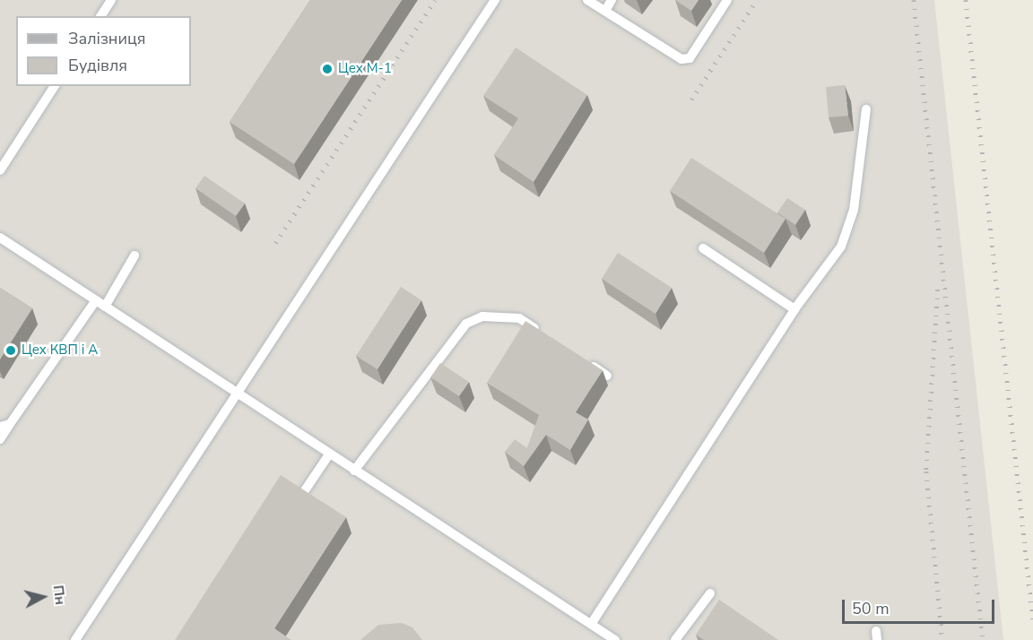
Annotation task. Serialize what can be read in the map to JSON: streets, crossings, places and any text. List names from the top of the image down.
{
  "places": ["Цех М-1", "Цех КВП і А"],
  "legend": ["Залізниця", "Будівля"],
  "scale_bar": "50 m",
  "north": "right"
}
